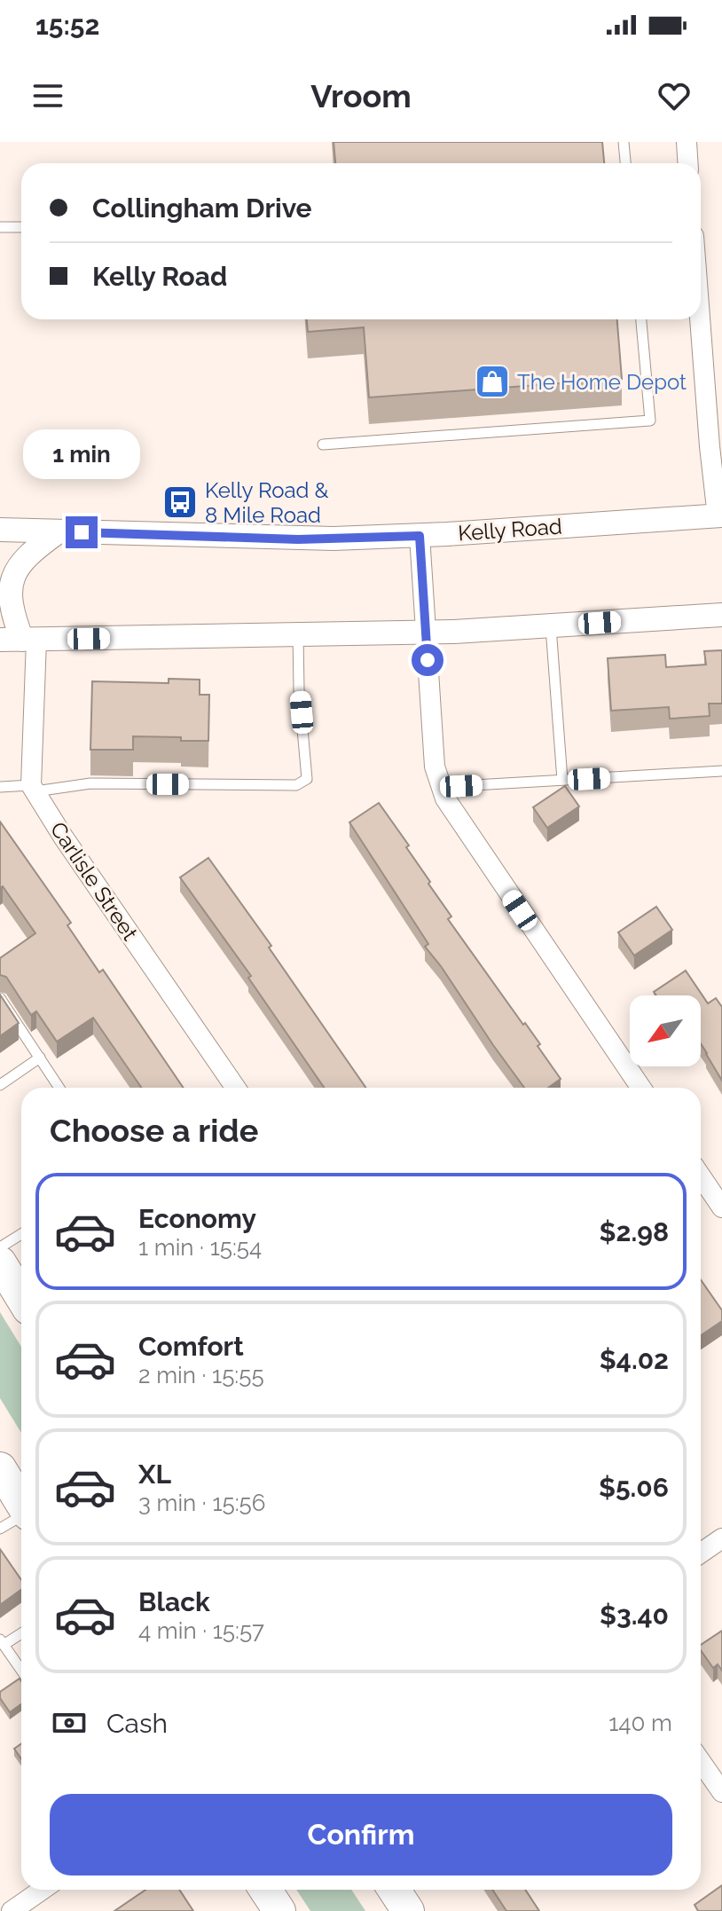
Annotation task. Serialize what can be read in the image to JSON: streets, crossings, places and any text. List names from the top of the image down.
{
  "streets": {
    "street": ["Kelly Road", "Carlisle Street"]
  },
  "places": {
    "shop": ["The Home Depot"],
    "bus stop": ["Kelly Road & 8 Mile Road"]
  },
  "north": "bottom left",
  "page": {
    "status": "15:52",
    "header": "Vroom",
    "banner": ["Collingham Drive", "Kelly Road"],
    "bubble": "1 min",
    "heading": "Choose a ride",
    "list": [
      {
        "name": "Economy",
        "note": "1 min · 15:54",
        "value": "$2.98"
      },
      {
        "name": "Comfort",
        "note": "2 min · 15:55",
        "value": "$4.02"
      },
      {
        "name": "XL",
        "note": "3 min · 15:56",
        "value": "$5.06"
      },
      {
        "name": "Black",
        "note": "4 min · 15:57",
        "value": "$3.40"
      }
    ],
    "pay": ["Cash", "140 m"],
    "buttons": "Confirm"
  }
}
